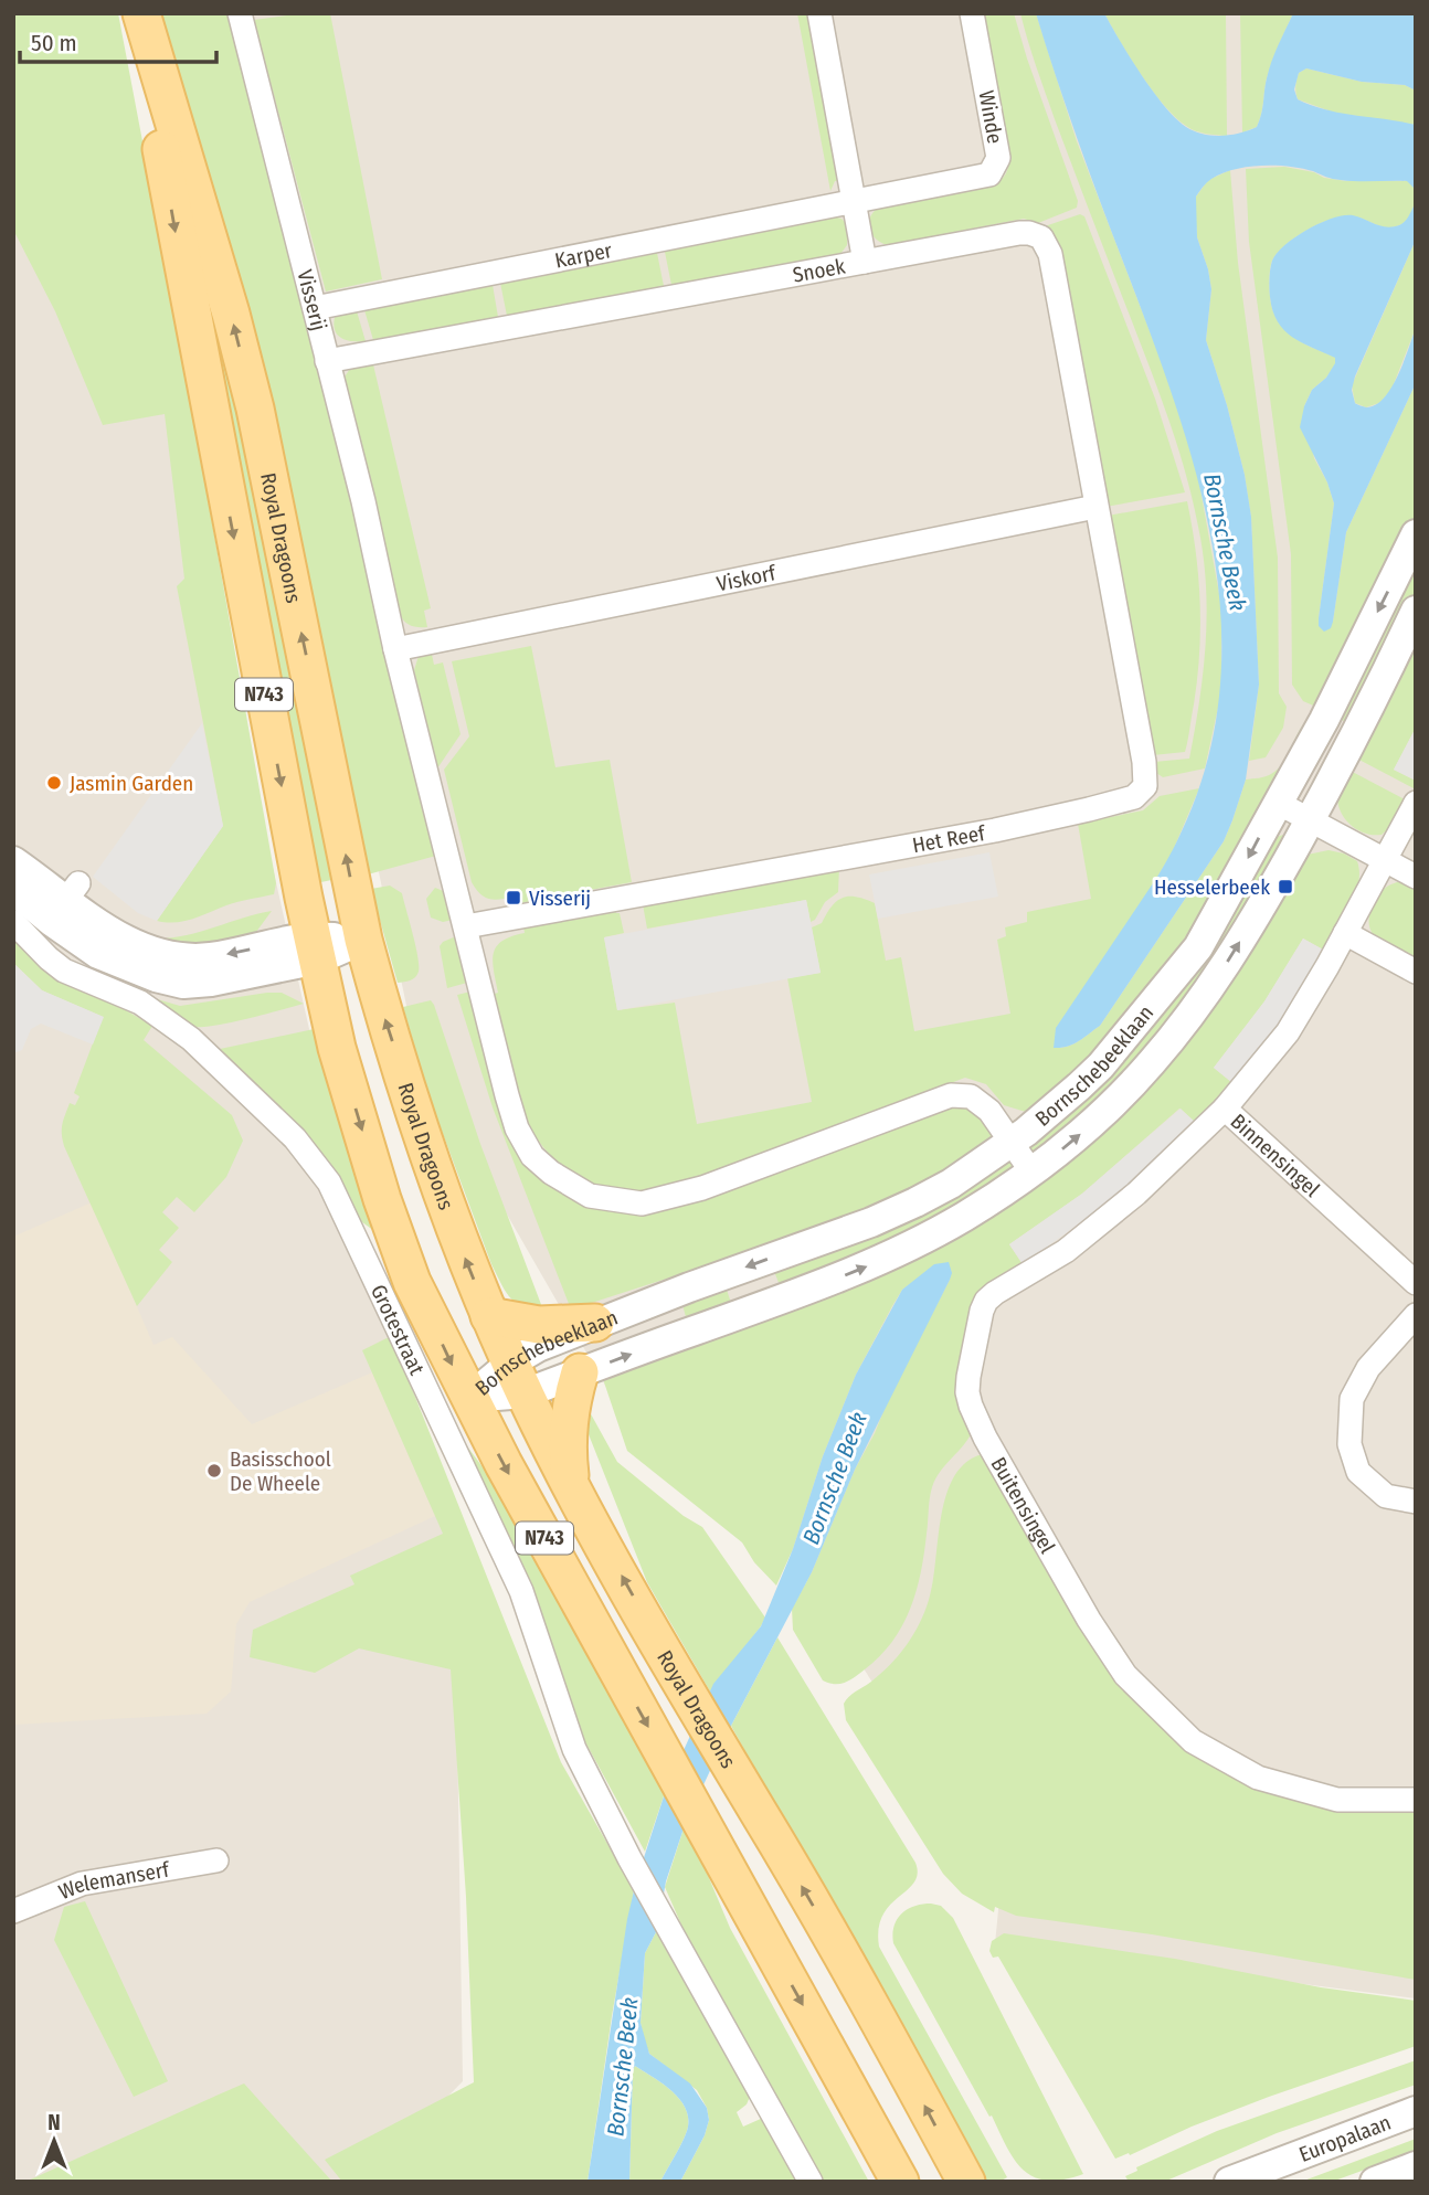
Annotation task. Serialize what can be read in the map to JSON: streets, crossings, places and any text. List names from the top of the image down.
{
  "streets": {
    "main road": ["Royal Dragoons", "N743"],
    "street": [
      "Winde",
      "Karper",
      "Snoek",
      "Visserij",
      "Viskorf",
      "Het Reef",
      "Bornschebeeklaan",
      "Binnensingel",
      "Grotestraat",
      "Buitensingel",
      "Welemanserf",
      "Europalaan"
    ]
  },
  "crossings": [
    ["Winde", "Karper"],
    ["Karper", "Visserij"],
    ["Snoek", "Visserij"],
    ["Snoek", "Viskorf"],
    ["Snoek", "Het Reef"],
    ["Visserij", "Viskorf"],
    ["Visserij", "Het Reef"],
    ["Visserij", "Bornschebeeklaan"],
    ["Royal Dragoons", "Bornschebeeklaan"],
    ["Royal Dragoons", "Grotestraat"],
    ["Viskorf", "Het Reef"],
    ["Binnensingel", "Buitensingel"]
  ],
  "water": ["Bornsche Beek"],
  "places": {
    "other": ["Jasmin Garden", "Basisschool De Wheele"],
    "transit": ["Hesselerbeek", "Visserij"]
  },
  "scale_bar": "50 m",
  "north": "top"
}
